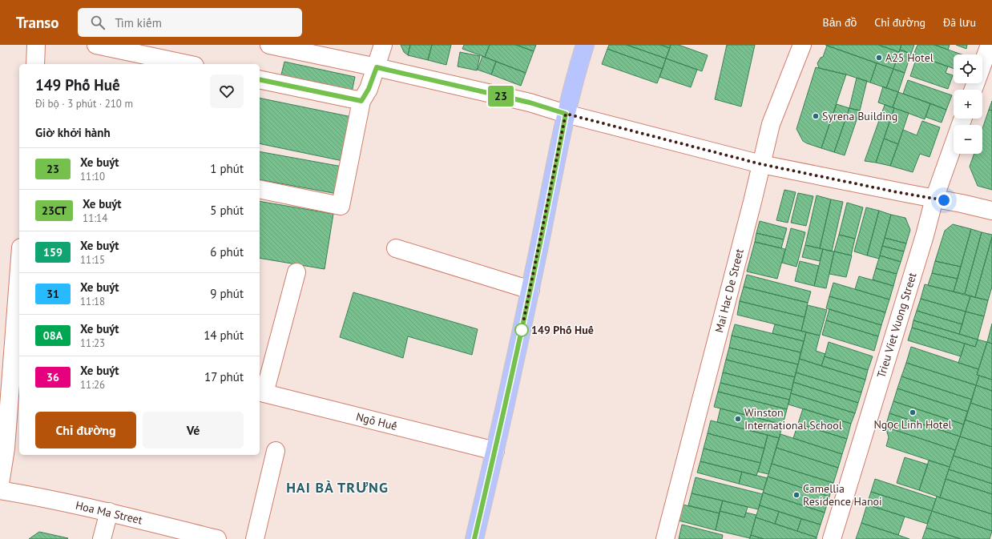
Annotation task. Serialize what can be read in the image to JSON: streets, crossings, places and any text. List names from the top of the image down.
{
  "streets": {
    "street": [
      "Mai Hac De Street",
      "Trieu Viet Vuong Street",
      "Ngõ Huế",
      "Hoa Ma Street"
    ]
  },
  "districts": ["HAI BÀ TRƯNG"],
  "places": [
    "A25 Hotel",
    "Syrena Building",
    "149 Phố Huế",
    "Ngọc Linh Hotel",
    "Winston International School",
    "Camellia Residence Hanoi"
  ],
  "lines": ["bus line 23"],
  "page": {
    "header": "Transo",
    "search": "Tìm kiếm",
    "nav": ["Bản đồ", "Chỉ đường", "Đã lưu"],
    "on_map": "23",
    "map_buttons": ["+", "−"],
    "heading": [
      ["149 Phố Huế", "Đi bộ · 3 phút · 210 m"],
      "Giờ khởi hành"
    ],
    "list": [
      {
        "mark": "23",
        "name": "Xe buýt",
        "note": "11:10",
        "value": "1 phút"
      },
      {
        "mark": "23CT",
        "name": "Xe buýt",
        "note": "11:14",
        "value": "5 phút"
      },
      {
        "mark": "159",
        "name": "Xe buýt",
        "note": "11:15",
        "value": "6 phút"
      },
      {
        "mark": "31",
        "name": "Xe buýt",
        "note": "11:18",
        "value": "9 phút"
      },
      {
        "mark": "08A",
        "name": "Xe buýt",
        "note": "11:23",
        "value": "14 phút"
      },
      {
        "mark": "36",
        "name": "Xe buýt",
        "note": "11:26",
        "value": "17 phút"
      }
    ],
    "buttons": ["Chỉ đường", "Vé"]
  }
}
